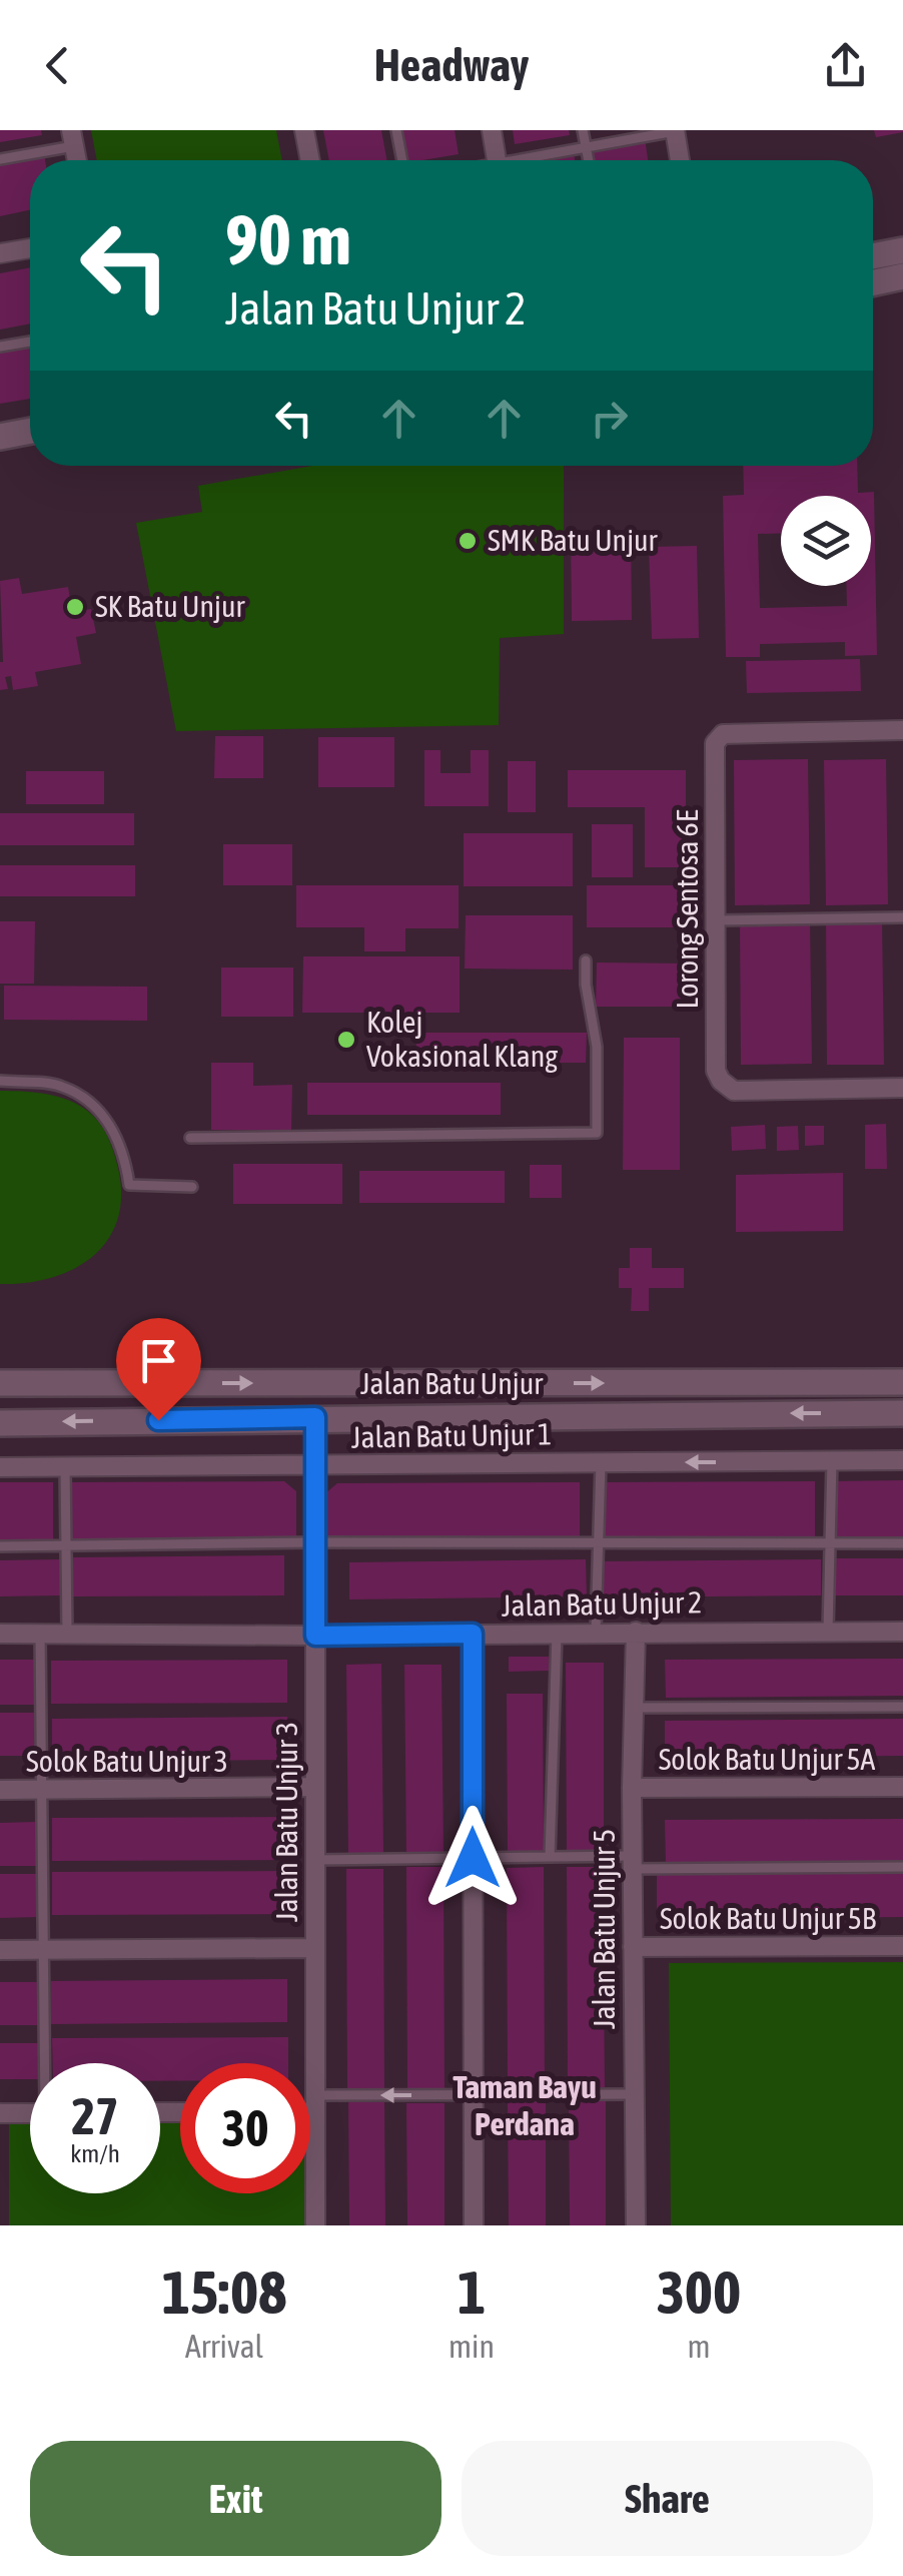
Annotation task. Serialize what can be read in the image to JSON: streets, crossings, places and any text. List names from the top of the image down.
{
  "streets": {
    "main road": ["Jalan Batu Unjur"],
    "street": [
      "Lorong Sentosa 6E",
      "Jalan Batu Unjur 1",
      "Jalan Batu Unjur 2",
      "Solok Batu Unjur 5A",
      "Solok Batu Unjur 3",
      "Jalan Batu Unjur 3",
      "Solok Batu Unjur 5B",
      "Jalan Batu Unjur 5"
    ]
  },
  "crossings": [
    ["Jalan Batu Unjur", "Jalan Batu Unjur 3"],
    ["Jalan Batu Unjur 1", "Jalan Batu Unjur 3"],
    ["Jalan Batu Unjur 2", "Jalan Batu Unjur 3"],
    ["Jalan Batu Unjur 2", "Jalan Batu Unjur 5"],
    ["Solok Batu Unjur 5A", "Jalan Batu Unjur 5"],
    ["Solok Batu Unjur 3", "Jalan Batu Unjur 3"],
    ["Solok Batu Unjur 5B", "Jalan Batu Unjur 5"]
  ],
  "districts": ["Taman Bayu Perdana"],
  "places": ["SMK Batu Unjur", "SK Batu Unjur", "Kolej Vokasional Klang"],
  "page": {
    "header": "Headway",
    "turn": ["90 m", "Jalan Batu Unjur 2"],
    "speed": "27 km/h",
    "limit": "30",
    "eta": [
      "15:08",
      "Arrival",
      "1",
      "min",
      "300",
      "m"
    ],
    "buttons": ["Exit", "Share"]
  }
}
